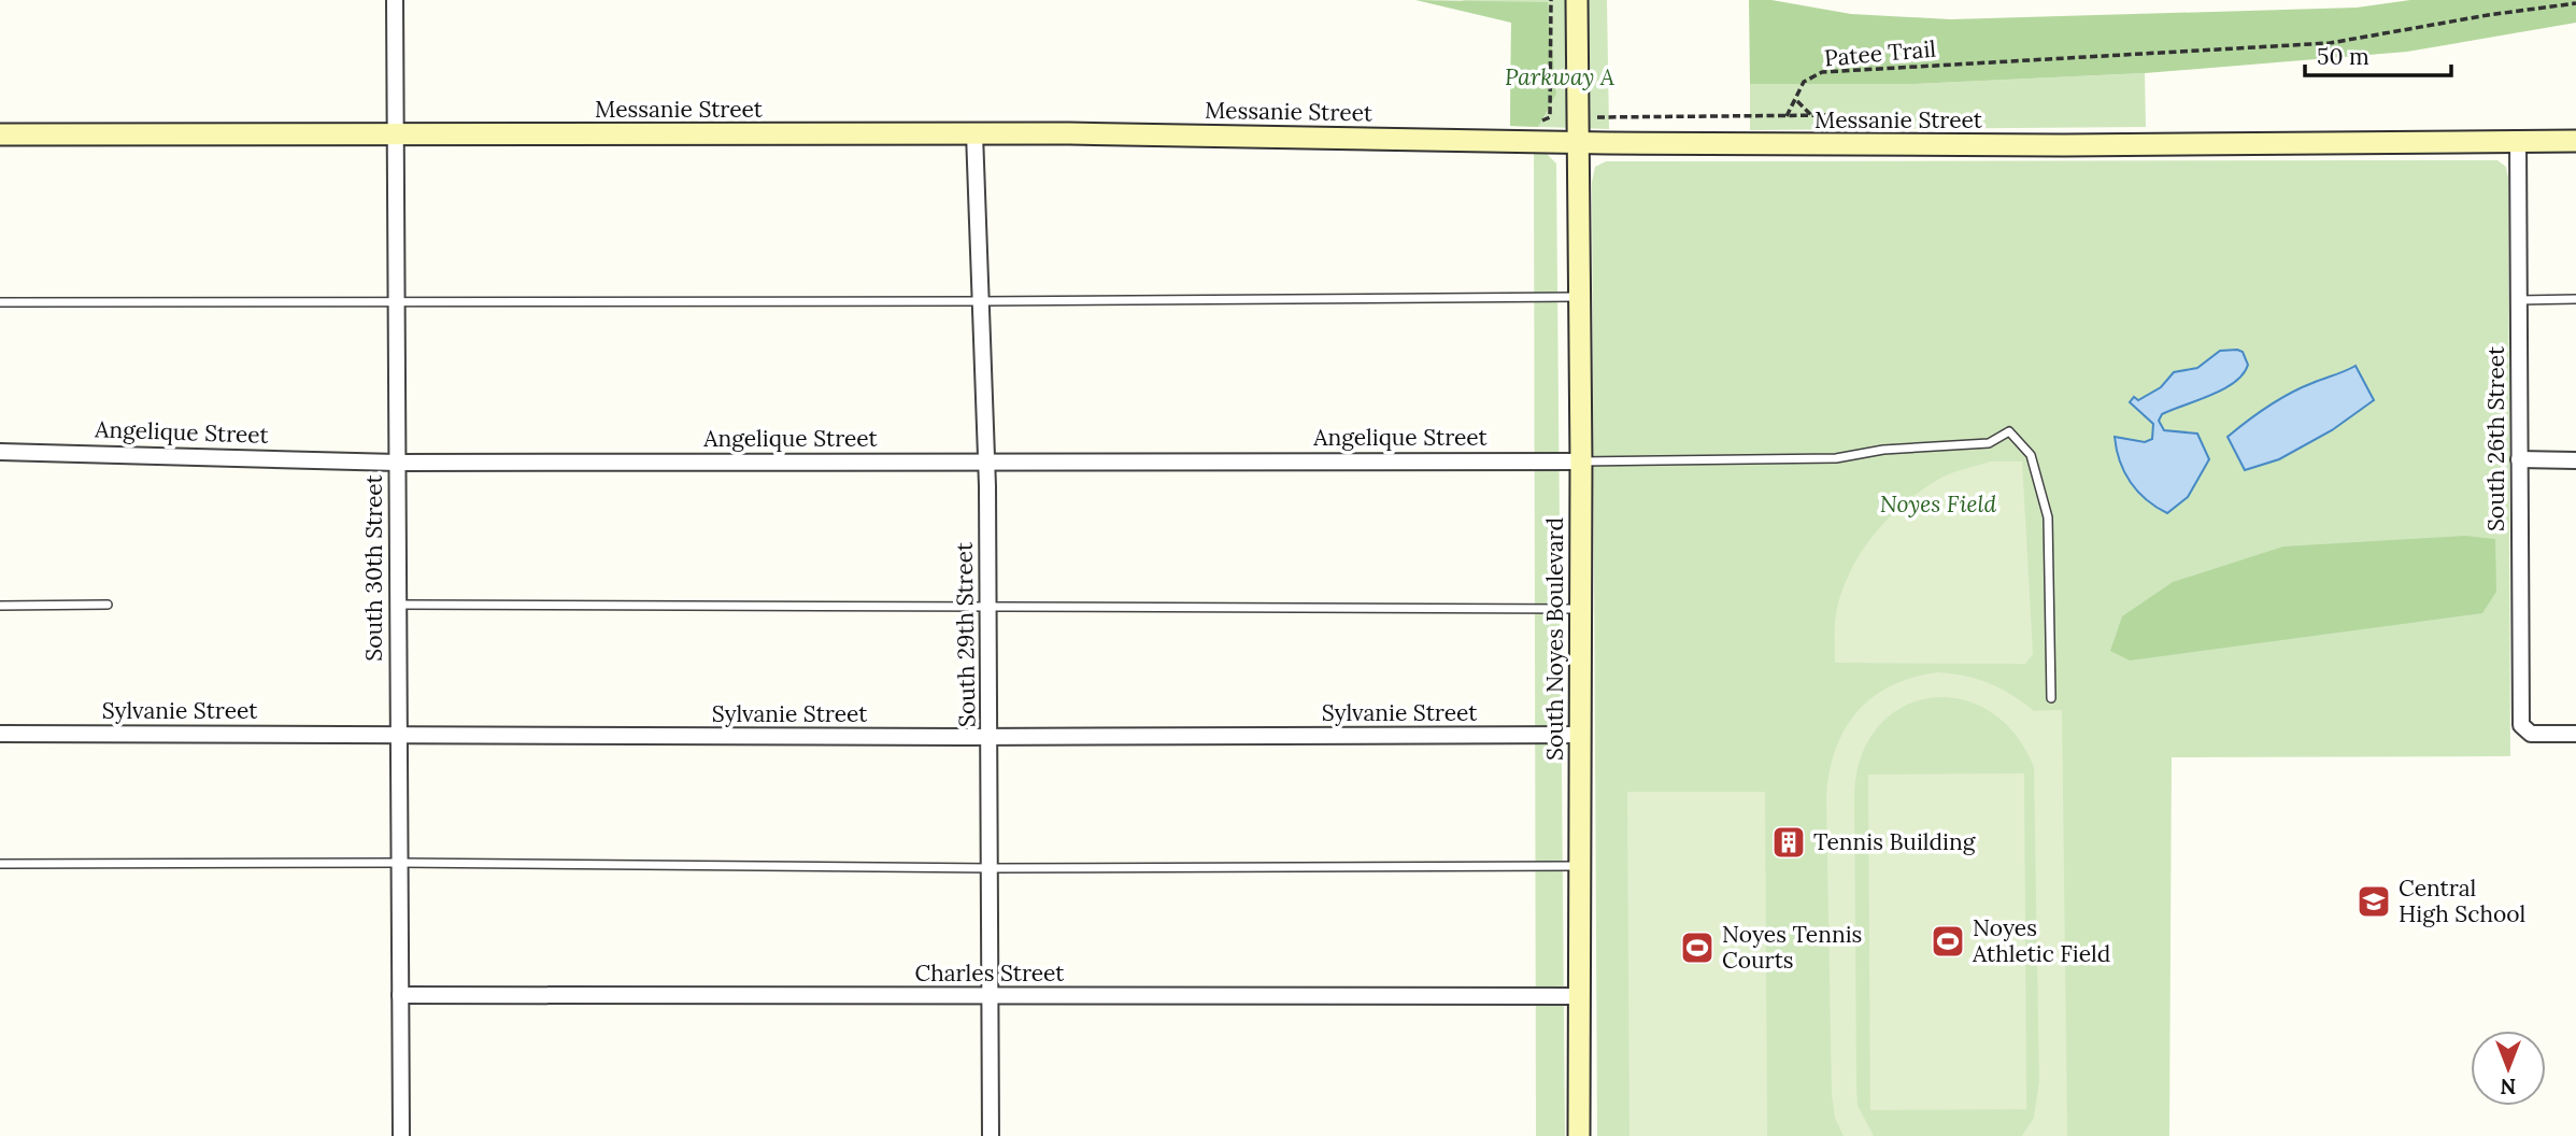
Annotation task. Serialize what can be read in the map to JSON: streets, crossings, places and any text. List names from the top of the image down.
{
  "streets": {
    "street": [
      "Messanie Street",
      "Angelique Street",
      "South 26th Street",
      "South 30th Street",
      "South 29th Street",
      "South Noyes Boulevard",
      "Sylvanie Street",
      "Charles Street"
    ],
    "path": ["Patee Trail"]
  },
  "crossings": [
    ["Messanie Street", "South 26th Street"],
    ["Messanie Street", "South 30th Street"],
    ["Messanie Street", "South 29th Street"],
    ["Messanie Street", "South Noyes Boulevard"],
    ["Angelique Street", "South 30th Street"],
    ["Angelique Street", "South 29th Street"],
    ["Angelique Street", "South Noyes Boulevard"],
    ["South 30th Street", "Sylvanie Street"],
    ["South 30th Street", "Charles Street"],
    ["South 29th Street", "Sylvanie Street"],
    ["South 29th Street", "Charles Street"],
    ["South Noyes Boulevard", "Sylvanie Street"],
    ["South Noyes Boulevard", "Charles Street"]
  ],
  "parks": ["Parkway A", "Noyes Field"],
  "places": {
    "building": ["Tennis Building"],
    "school or university": ["Central High School"],
    "sports": ["Noyes Athletic Field", "Noyes Tennis Courts"]
  },
  "scale_bar": "50 m",
  "north": "bottom"
}
